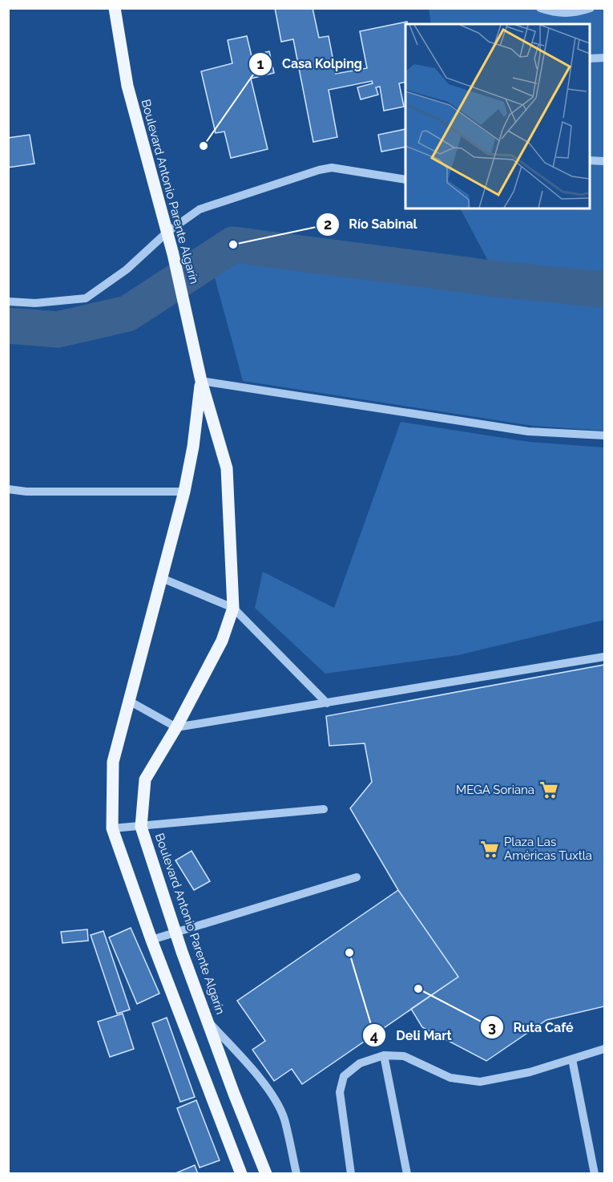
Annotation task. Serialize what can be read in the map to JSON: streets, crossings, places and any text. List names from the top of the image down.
{
  "streets": {
    "main road": ["Boulevard Antonio Parente Algarín"]
  },
  "places": {
    "other": [
      "Casa Kolping",
      "Río Sabinal",
      "Deli Mart",
      "Ruta Café"
    ],
    "supermarket": ["MEGA Soriana", "Plaza Las Américas Tuxtla"]
  }
}
